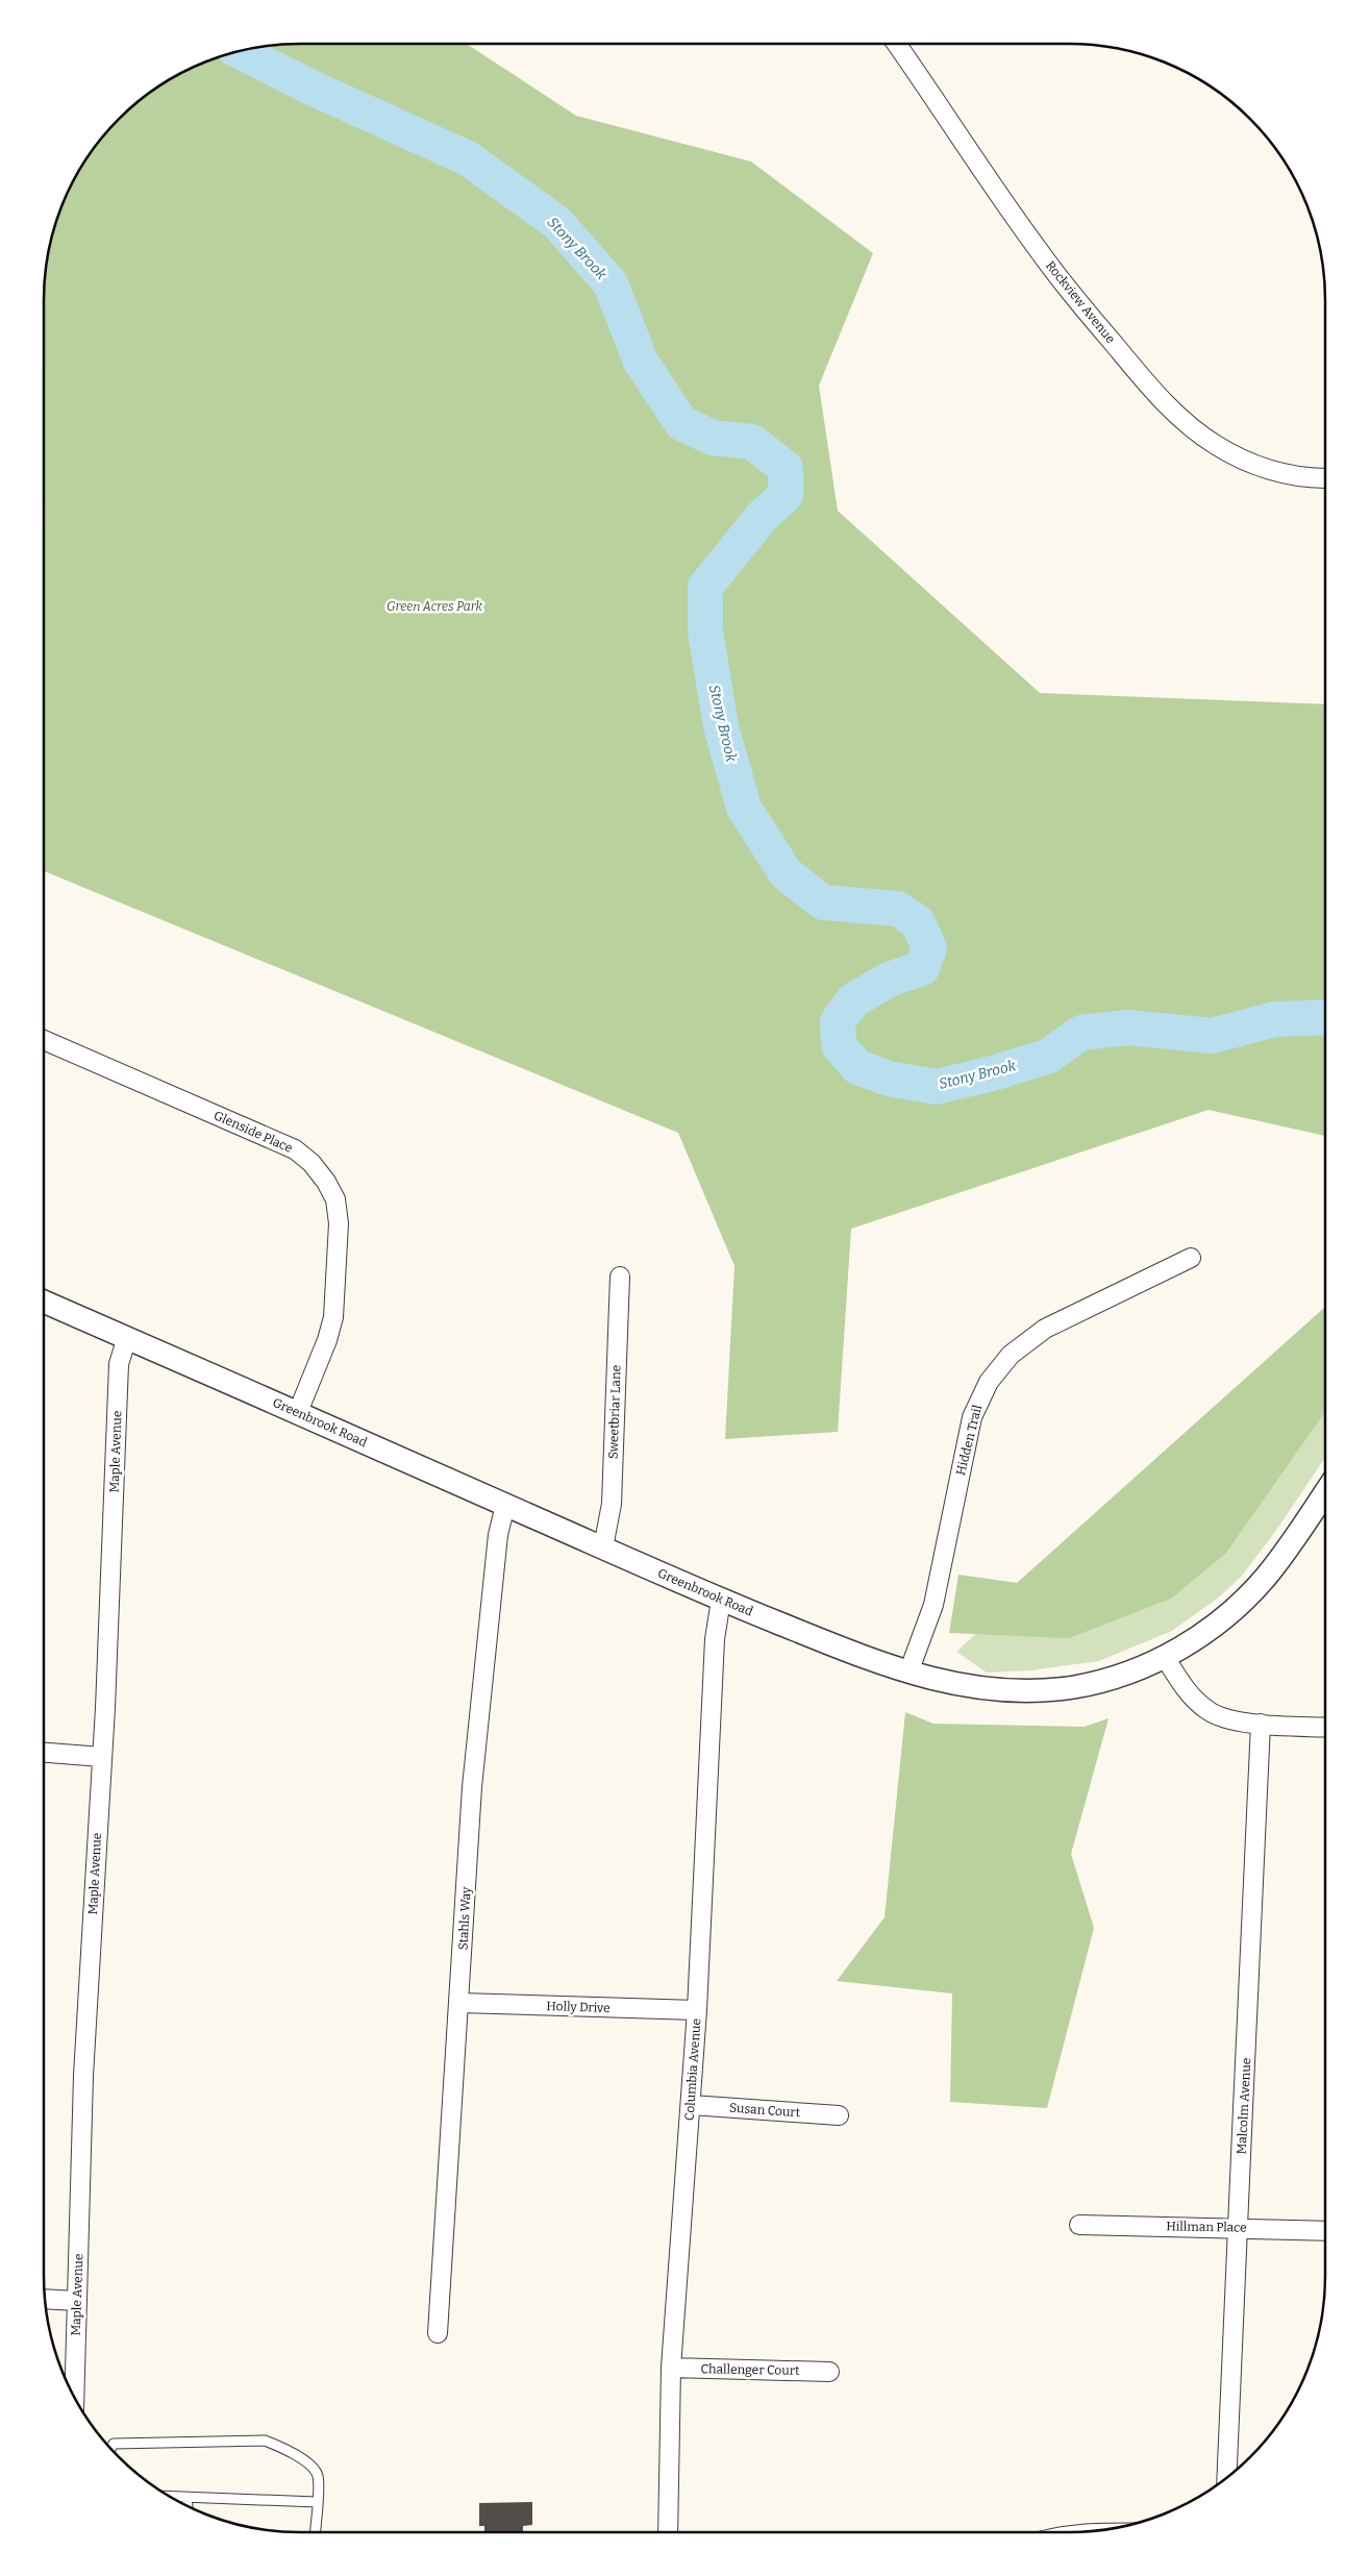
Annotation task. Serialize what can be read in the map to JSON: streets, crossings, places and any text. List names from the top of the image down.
{
  "streets": {
    "street": [
      "Rockview Avenue",
      "Glenside Place",
      "Sweetbriar Lane",
      "Greenbrook Road",
      "Hidden Trail",
      "Maple Avenue",
      "Stahls Way",
      "Holly Drive",
      "Columbia Avenue",
      "Malcolm Avenue",
      "Susan Court",
      "Hillman Place",
      "Challenger Court"
    ]
  },
  "crossings": [
    ["Glenside Place", "Greenbrook Road"],
    ["Sweetbriar Lane", "Greenbrook Road"],
    ["Greenbrook Road", "Hidden Trail"],
    ["Greenbrook Road", "Maple Avenue"],
    ["Greenbrook Road", "Stahls Way"],
    ["Greenbrook Road", "Columbia Avenue"],
    ["Stahls Way", "Holly Drive"],
    ["Holly Drive", "Columbia Avenue"],
    ["Columbia Avenue", "Susan Court"],
    ["Columbia Avenue", "Challenger Court"],
    ["Malcolm Avenue", "Hillman Place"]
  ],
  "water": ["Stony Brook"],
  "parks": ["Green Acres Park"]
}
